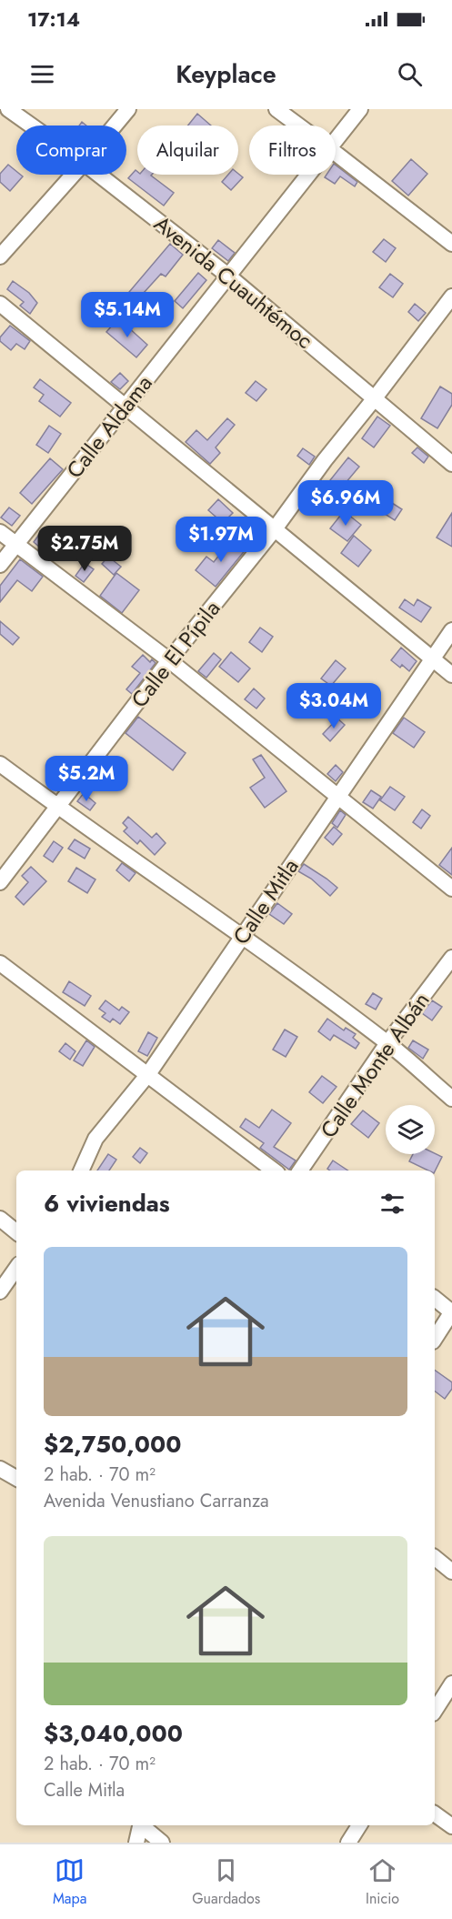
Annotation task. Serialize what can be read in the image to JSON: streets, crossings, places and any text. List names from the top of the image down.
{
  "streets": {
    "street": [
      "Avenida Cuauhtémoc",
      "Calle Aldama",
      "Calle El Pípila",
      "Calle Mitla",
      "Calle Monte Albán"
    ]
  },
  "crossings": [
    ["Avenida Cuauhtémoc", "Calle Aldama"],
    ["Avenida Cuauhtémoc", "Calle El Pípila"]
  ],
  "page": {
    "status": "17:14",
    "header": "Keyplace",
    "chip": ["Comprar", "Alquilar", "Filtros"],
    "price": [
      "$5.14M",
      "$6.96M",
      "$1.97M",
      "$2.75M",
      "$3.04M",
      "$5.2M"
    ],
    "heading": "6 viviendas",
    "list": [
      {
        "name": "$2,750,000",
        "note": "2 hab. · 70 m² · Avenida Venustiano Carranza"
      },
      {
        "name": "$3,040,000",
        "note": "2 hab. · 70 m² · Calle Mitla"
      }
    ],
    "tabs": ["Mapa", "Guardados", "Inicio"]
  }
}
